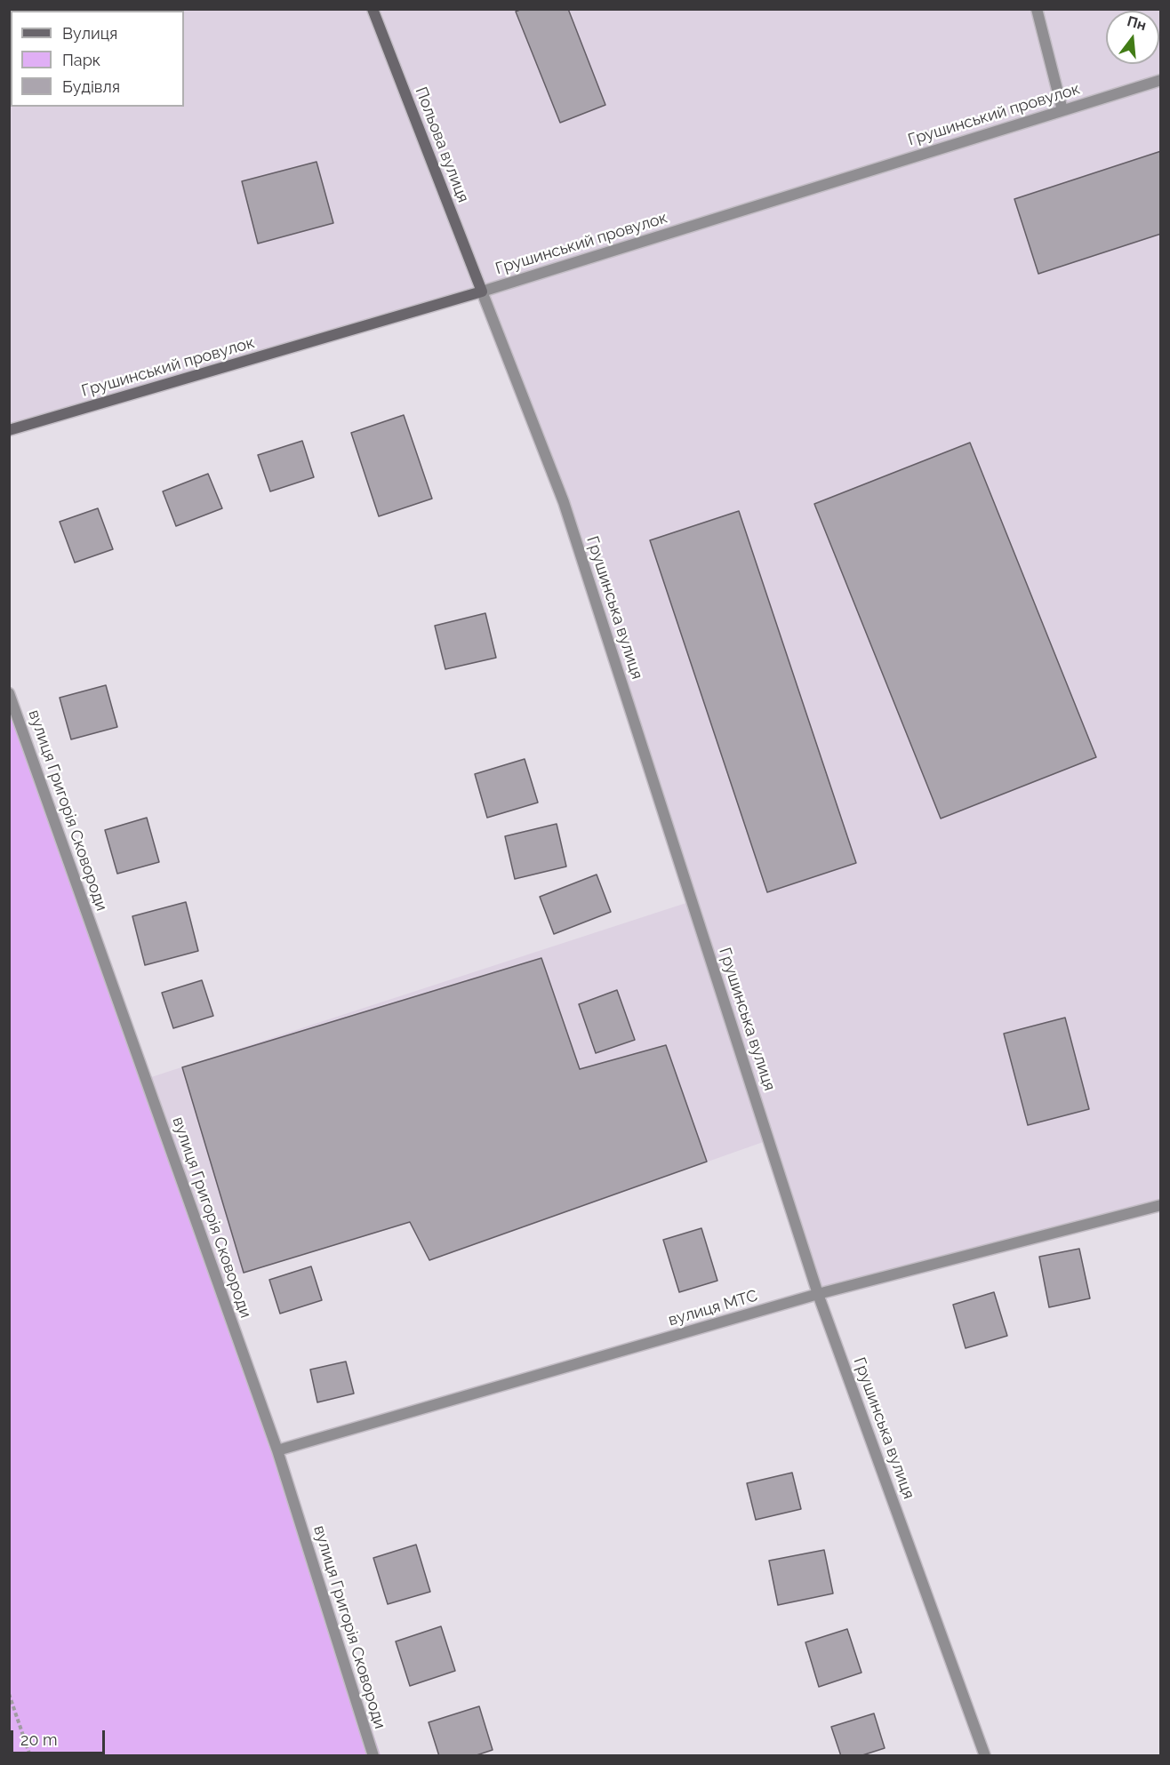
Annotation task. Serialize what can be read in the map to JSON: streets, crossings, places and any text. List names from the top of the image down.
{
  "streets": {
    "main road": ["Грушинський провулок", "Польова вулиця"],
    "street": ["Грушинська вулиця", "вулиця Григорія Сковороди", "вулиця МТС"]
  },
  "crossings": [
    ["Грушинський провулок", "Польова вулиця"],
    ["Грушинський провулок", "Грушинська вулиця"],
    ["Польова вулиця", "Грушинська вулиця"],
    ["Грушинська вулиця", "вулиця МТС"],
    ["вулиця Григорія Сковороди", "вулиця МТС"]
  ],
  "legend": ["Вулиця", "Парк", "Будівля"],
  "scale_bar": "20 m",
  "north": "top"
}
